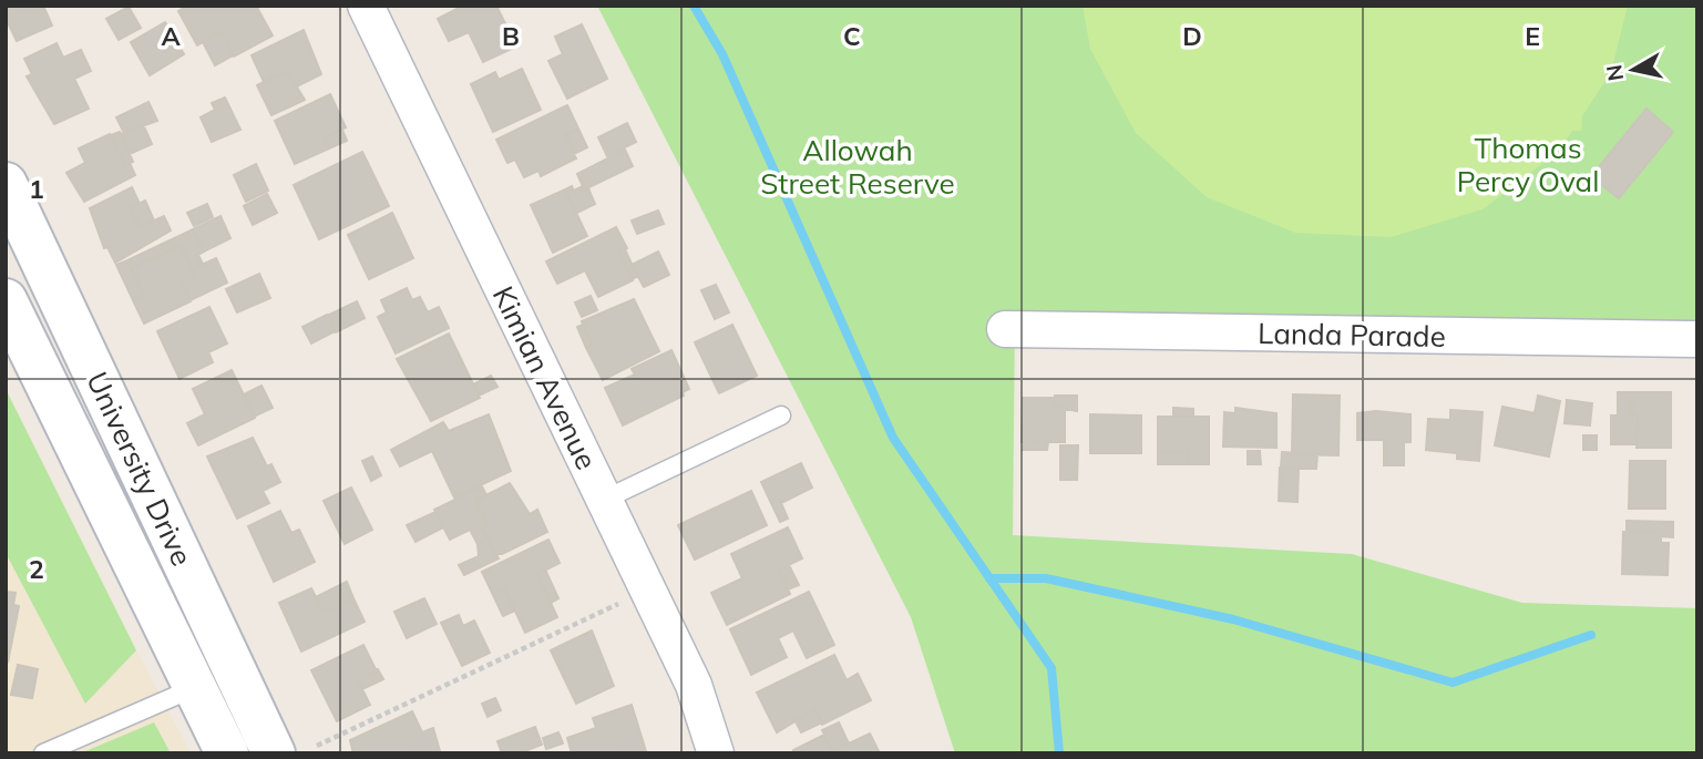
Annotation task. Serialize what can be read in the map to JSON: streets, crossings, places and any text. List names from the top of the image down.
{
  "streets": {
    "main road": ["University Drive"],
    "street": ["Landa Parade", "Kimian Avenue"]
  },
  "parks": ["Thomas Percy Oval", "Allowah Street Reserve"],
  "north": "left",
  "grid": {
    "columns": [
      "A",
      "B",
      "C",
      "D",
      "E"
    ],
    "rows": ["1", "2"]
  }
}
